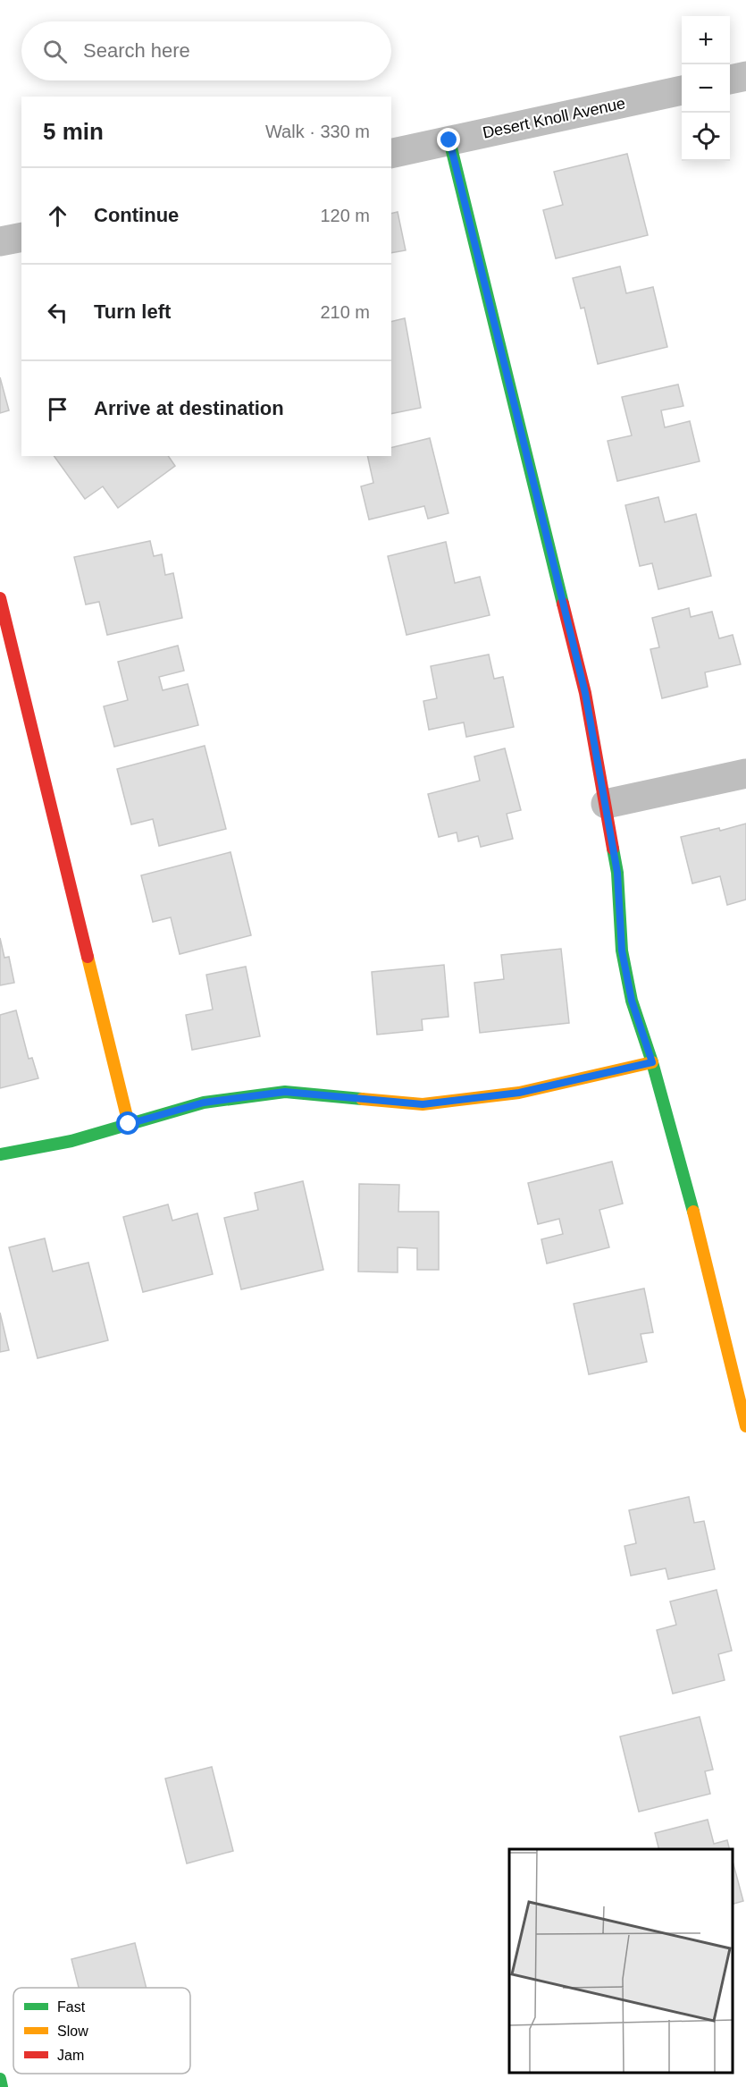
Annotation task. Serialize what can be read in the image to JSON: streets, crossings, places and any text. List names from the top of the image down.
{
  "streets": {
    "street": ["Desert Knoll Avenue"]
  },
  "legend": ["Fast", "Slow", "Jam"],
  "page": {
    "map_buttons": ["+", "−"],
    "search": "Search here",
    "heading": ["5 min", "Walk · 330 m"],
    "list": [
      ["Continue", "120 m"],
      ["Turn left", "210 m"],
      "Arrive at destination"
    ]
  }
}
